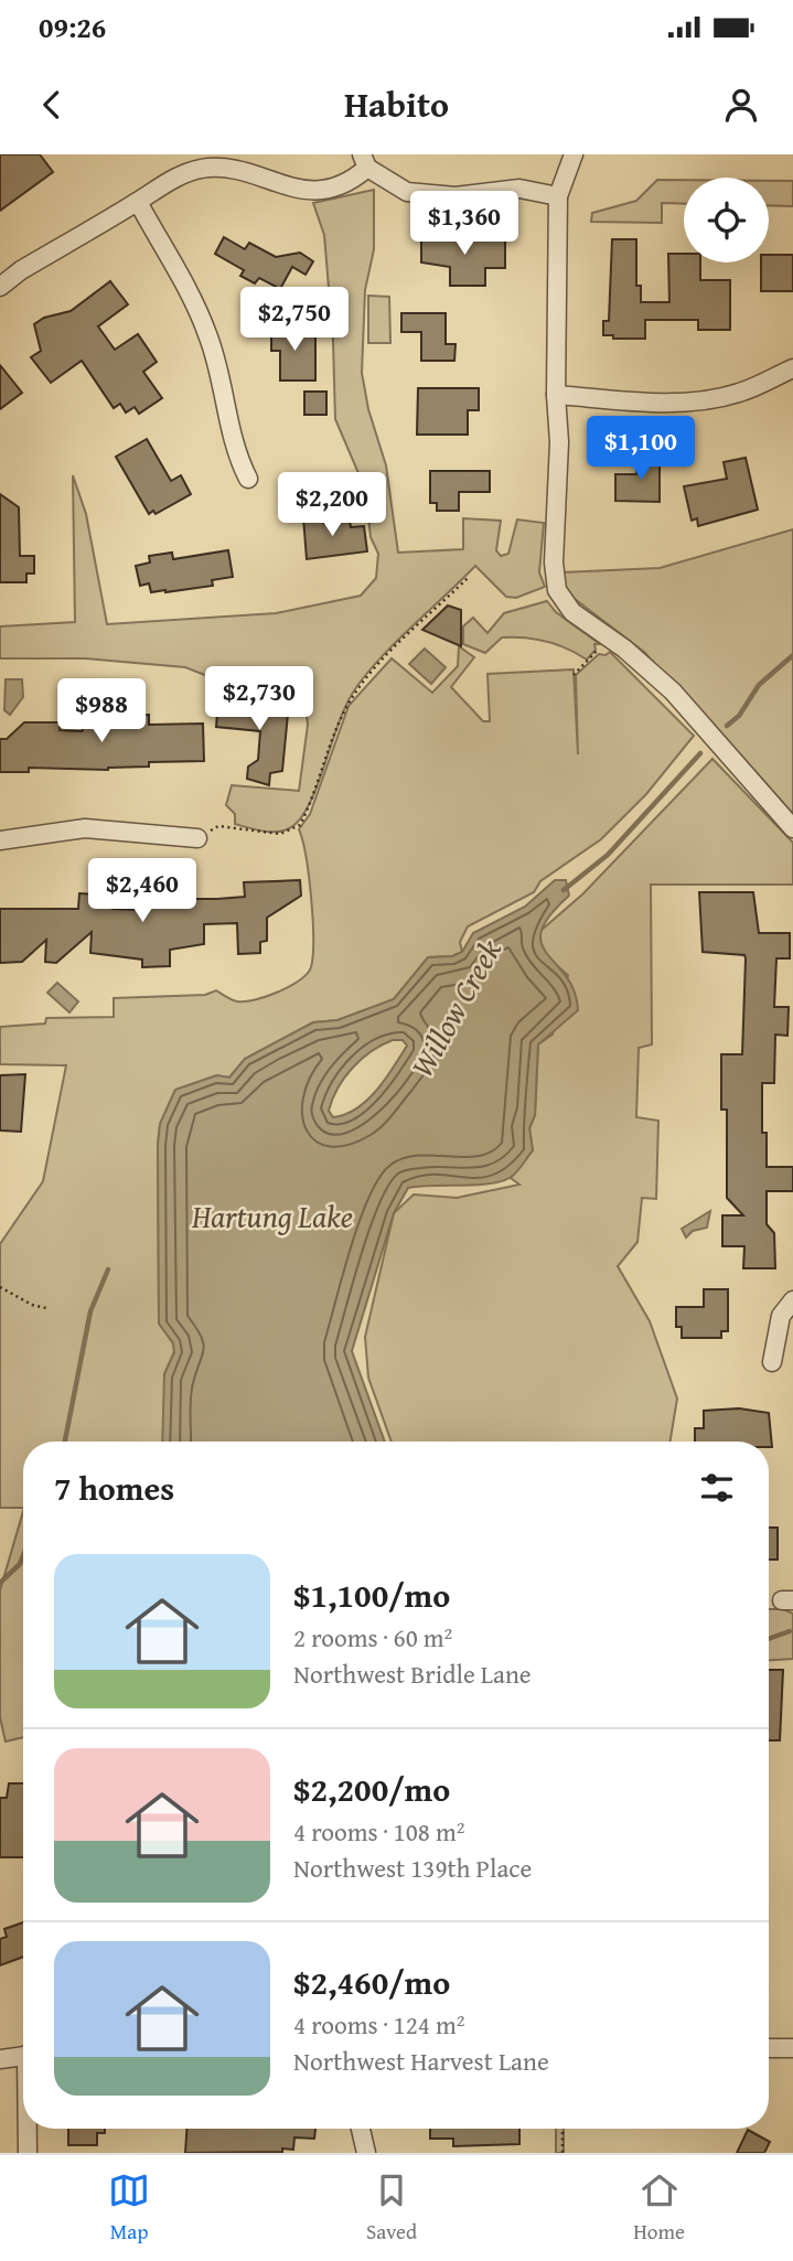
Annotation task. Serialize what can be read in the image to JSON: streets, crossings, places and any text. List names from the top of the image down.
{
  "water": ["Willow Creek", "Hartung Lake"],
  "page": {
    "status": "09:26",
    "header": "Habito",
    "price": [
      "$1,360",
      "$2,750",
      "$1,100",
      "$2,200",
      "$2,730",
      "$988",
      "$2,460"
    ],
    "heading": "7 homes",
    "list": [
      {
        "name": "$1,100/mo",
        "note": "2 rooms · 60 m² · Northwest Bridle Lane"
      },
      {
        "name": "$2,200/mo",
        "note": "4 rooms · 108 m² · Northwest 139th Place"
      },
      {
        "name": "$2,460/mo",
        "note": "4 rooms · 124 m² · Northwest Harvest Lane"
      }
    ],
    "tabs": ["Map", "Saved", "Home"]
  }
}
